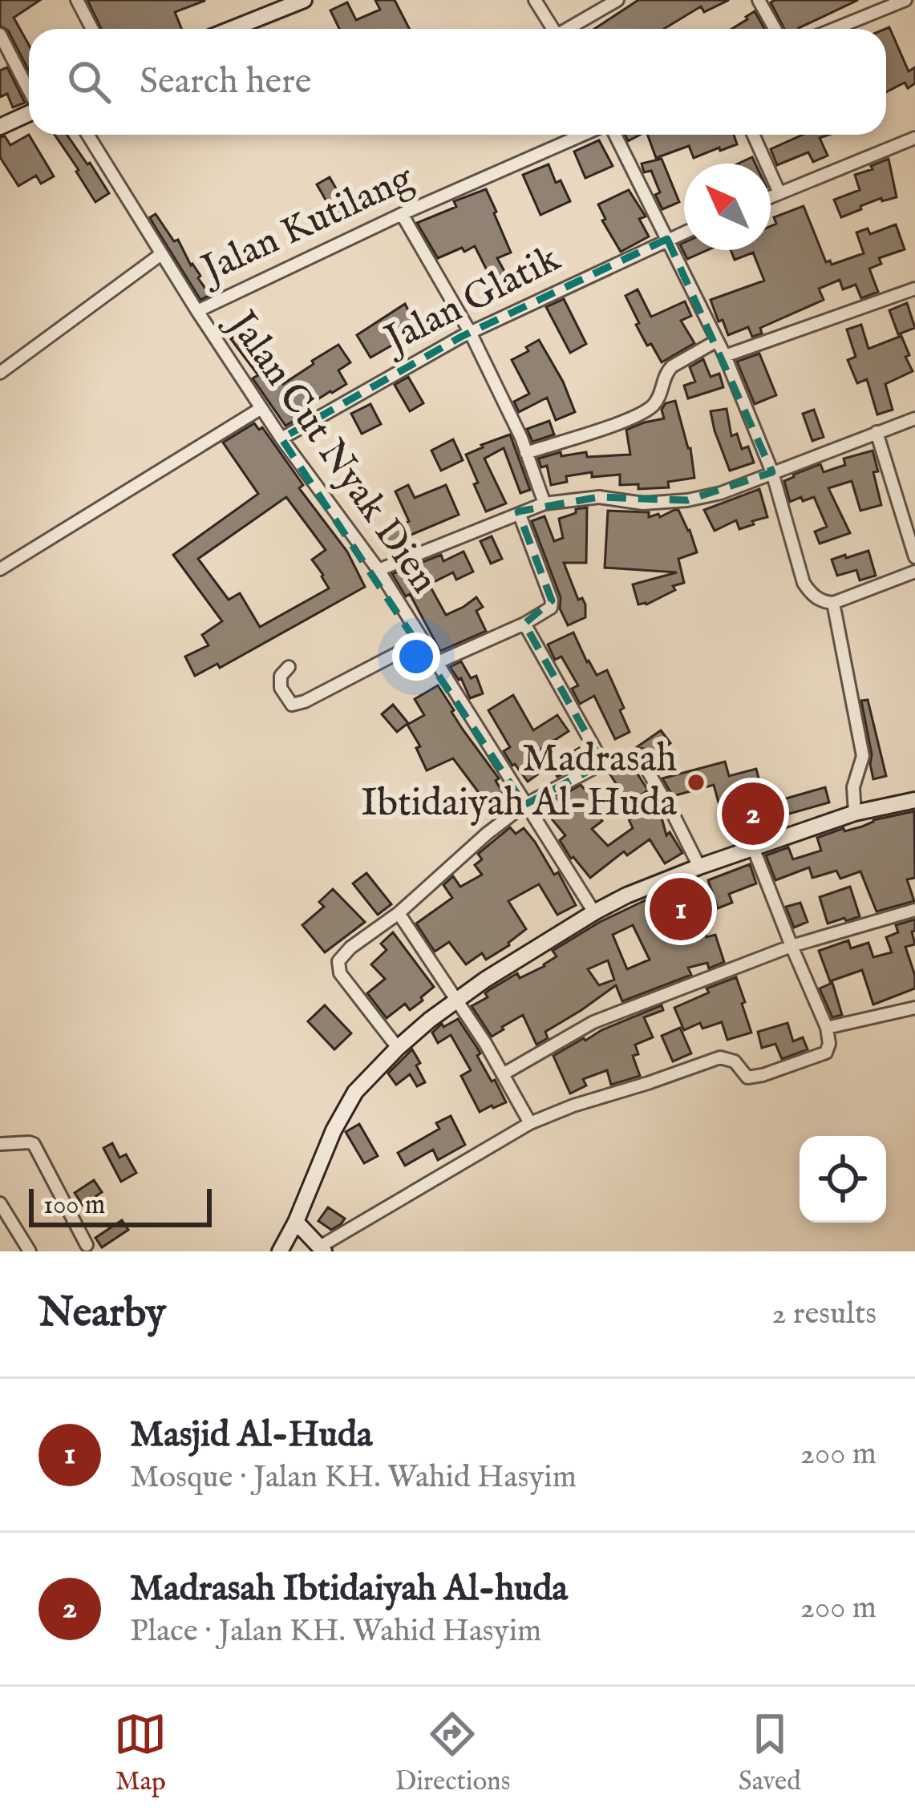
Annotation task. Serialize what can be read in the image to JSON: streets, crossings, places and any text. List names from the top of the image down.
{
  "streets": {
    "street": ["Jalan Kutilang", "Jalan Glatik", "Jalan Cut Nyak Dien"]
  },
  "crossings": [
    ["Jalan Kutilang", "Jalan Cut Nyak Dien"],
    ["Jalan Glatik", "Jalan Cut Nyak Dien"]
  ],
  "places": ["Madrasah Ibtidaiyah Al-Huda"],
  "scale_bar": "100 m",
  "north": "top left",
  "page": {
    "search": "Search here",
    "pins": ["2", "1"],
    "scale": "100 m",
    "heading": ["Nearby", "2 results"],
    "list": [
      {
        "mark": "1",
        "name": "Masjid Al-Huda",
        "note": "Mosque · Jalan KH. Wahid Hasyim",
        "value": "200 m"
      },
      {
        "mark": "2",
        "name": "Madrasah Ibtidaiyah Al-huda",
        "note": "Place · Jalan KH. Wahid Hasyim",
        "value": "200 m"
      }
    ],
    "nav": ["Map", "Directions", "Saved"]
  }
}
